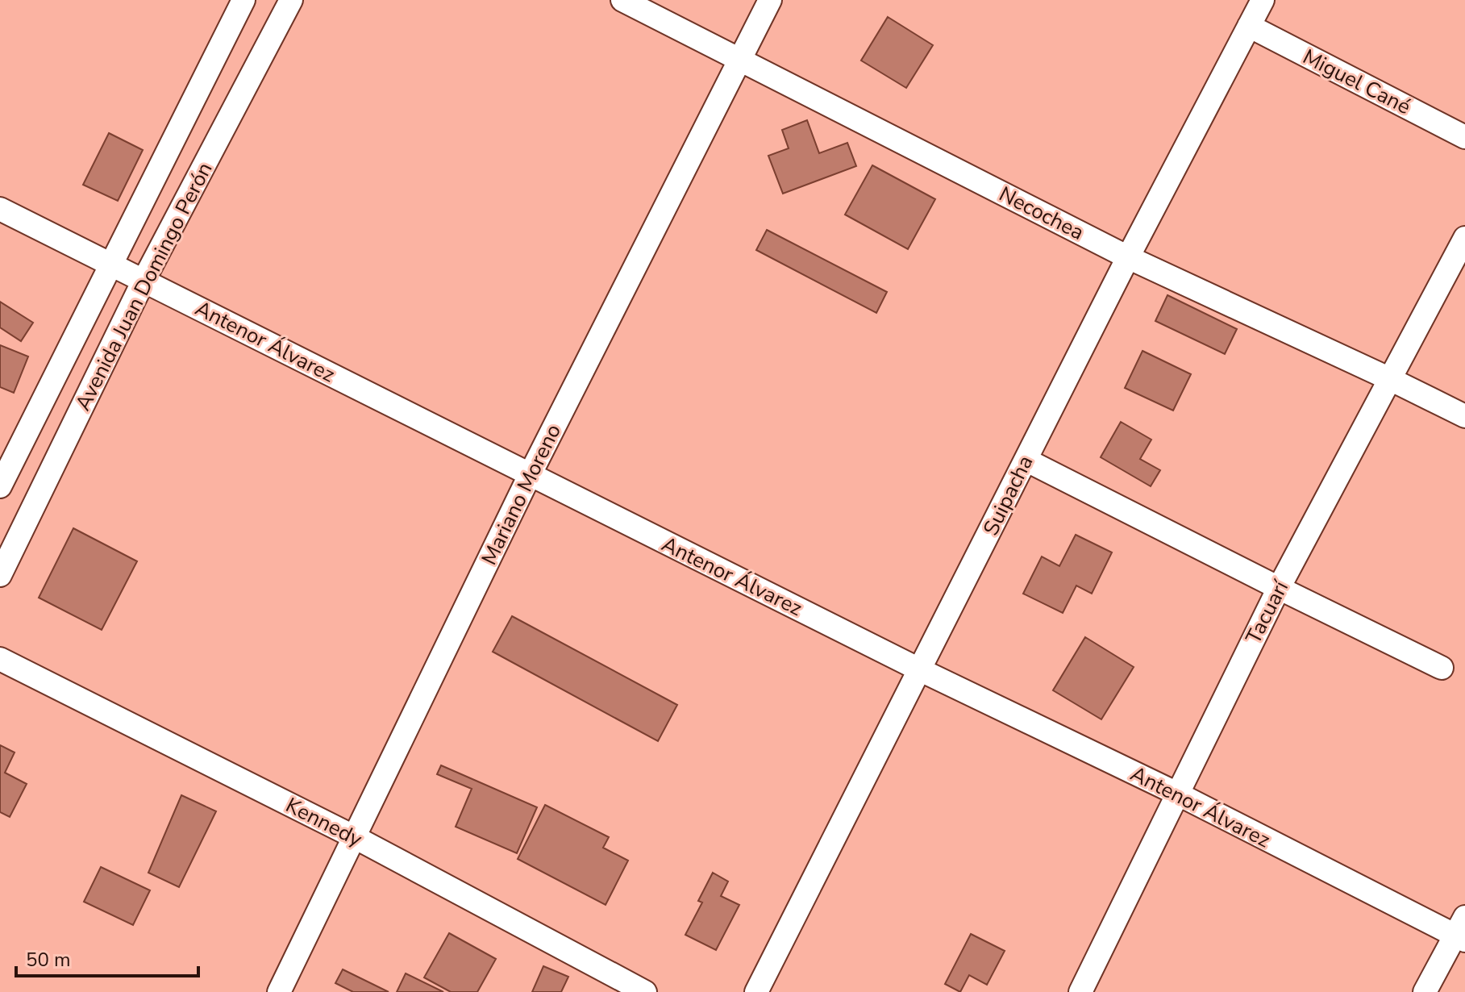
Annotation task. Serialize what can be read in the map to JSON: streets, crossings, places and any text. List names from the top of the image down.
{
  "streets": {
    "street": [
      "Miguel Cané",
      "Necochea",
      "Avenida Juan Domingo Perón",
      "Antenor Álvarez",
      "Mariano Moreno",
      "Suipacha",
      "Tacuarí",
      "Kennedy"
    ]
  },
  "crossings": [
    ["Miguel Cané", "Suipacha"],
    ["Necochea", "Mariano Moreno"],
    ["Necochea", "Suipacha"],
    ["Necochea", "Tacuarí"],
    ["Avenida Juan Domingo Perón", "Antenor Álvarez"],
    ["Antenor Álvarez", "Mariano Moreno"],
    ["Antenor Álvarez", "Suipacha"],
    ["Antenor Álvarez", "Tacuarí"],
    ["Mariano Moreno", "Kennedy"]
  ],
  "scale_bar": "50 m"
}
